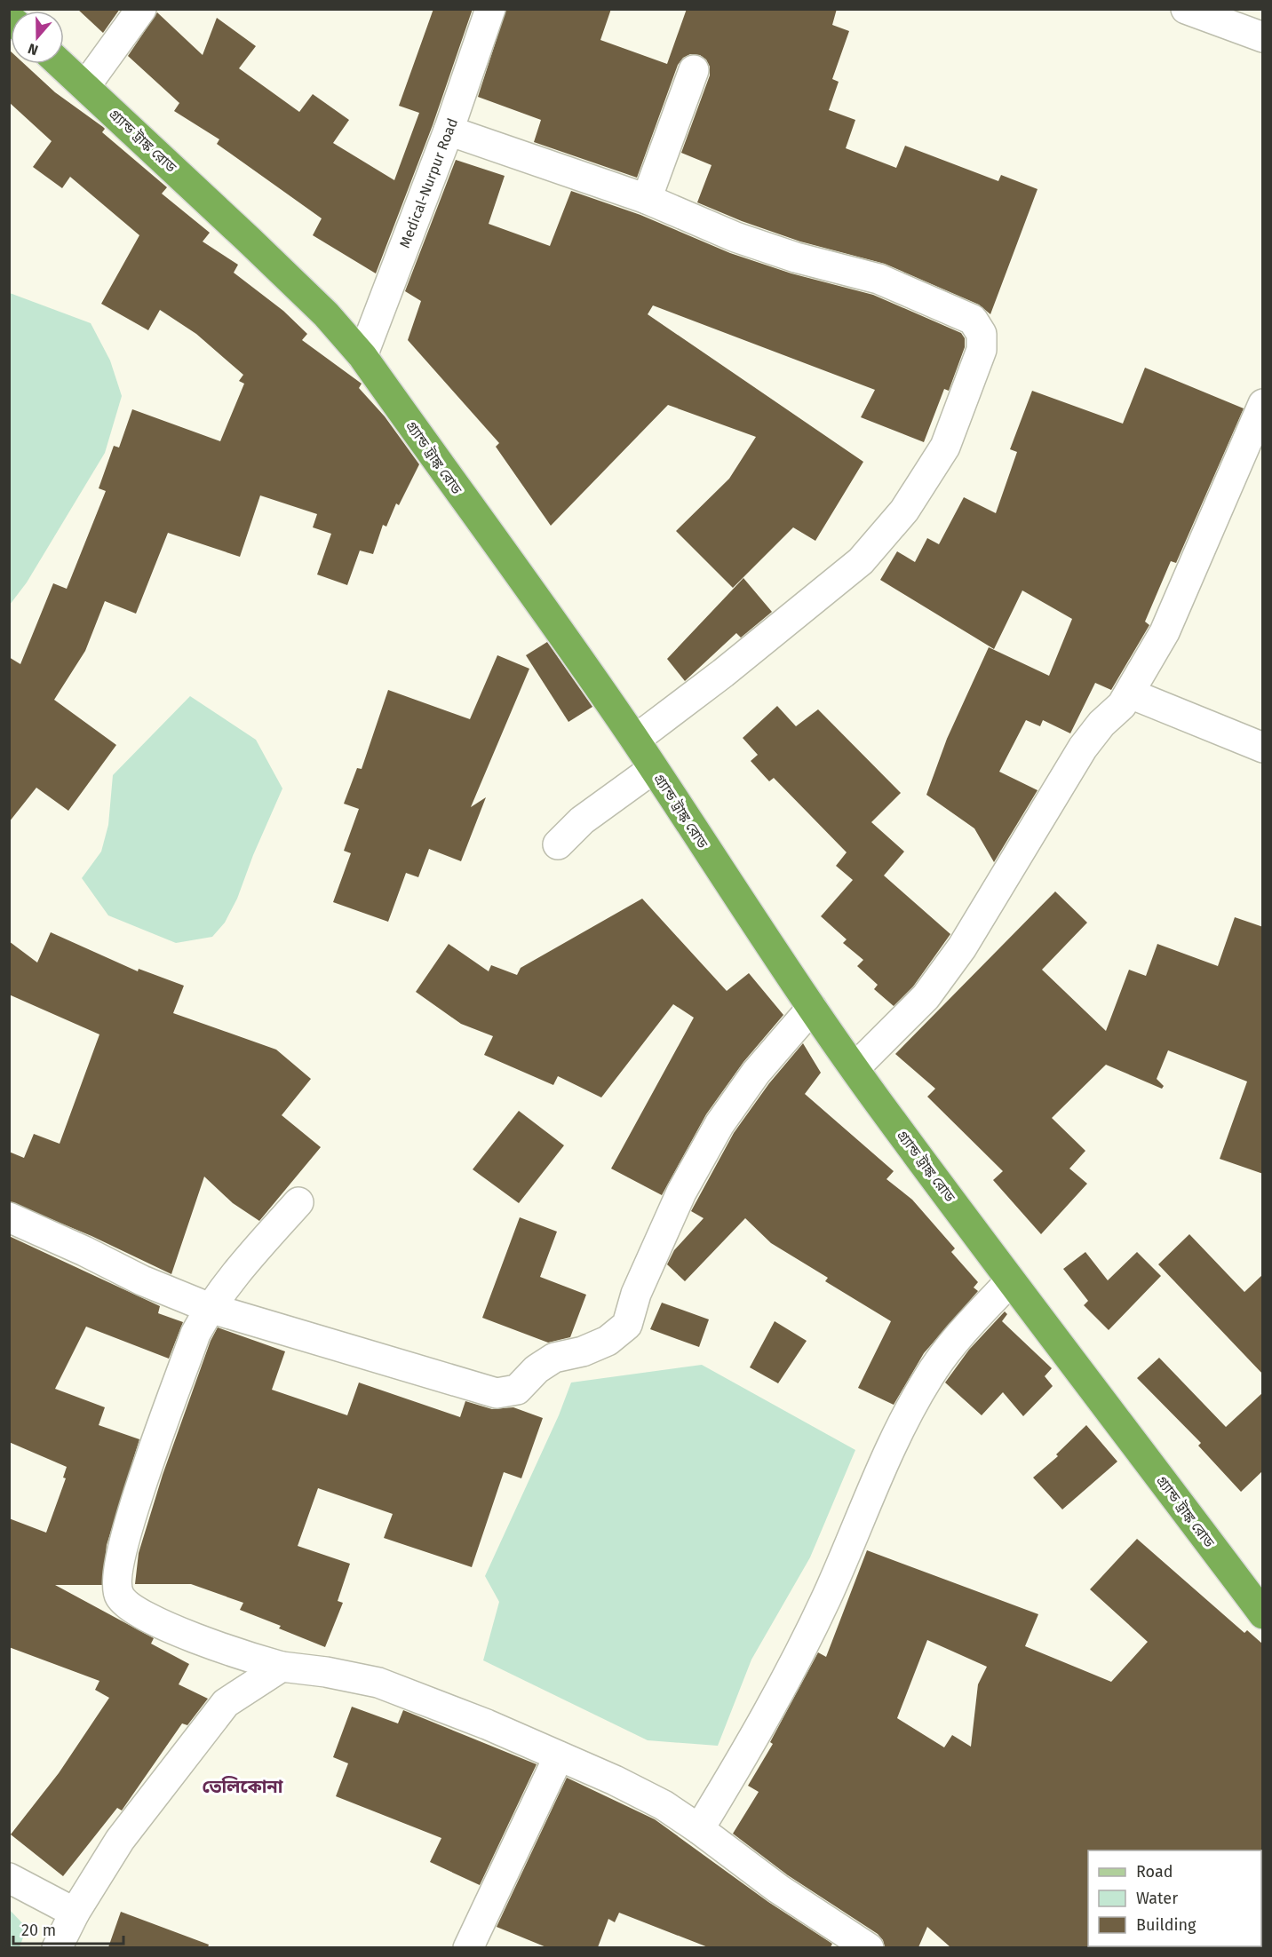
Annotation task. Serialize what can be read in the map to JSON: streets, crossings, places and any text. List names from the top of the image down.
{
  "streets": {
    "highway": ["গ্র্যান্ড ট্রাঙ্ক রোড"],
    "street": ["Medical-Nurpur Road"]
  },
  "crossings": [
    ["গ্র্যান্ড ট্রাঙ্ক রোড", "Medical-Nurpur Road"]
  ],
  "districts": ["তেলিকোনা"],
  "legend": ["Road", "Water", "Building"],
  "scale_bar": "20 m",
  "north": "bottom"
}
